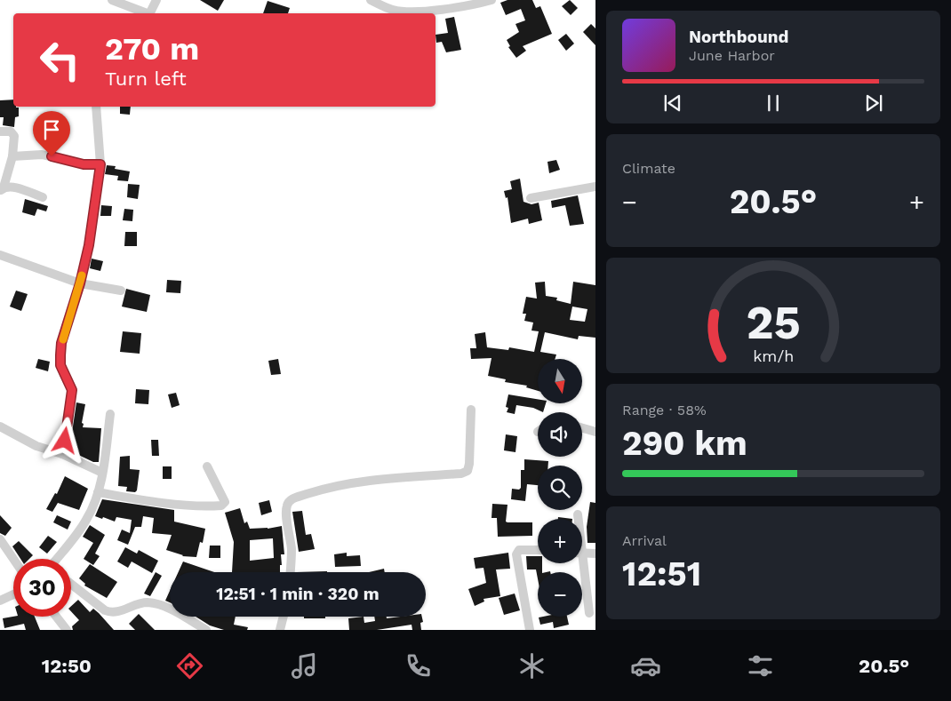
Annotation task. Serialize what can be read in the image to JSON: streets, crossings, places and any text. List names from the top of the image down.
{
  "north": "bottom",
  "page": {
    "turn": ["270 m", "Turn left"],
    "song": ["Northbound", "June Harbor"],
    "tile": [
      "Climate",
      ["Range · 58%", "290 km"],
      ["Arrival", "12:51"]
    ],
    "heat": ["−", "20.5°", "+"],
    "map_buttons": ["+", "−"],
    "limit": "30",
    "trip": "12:51 · 1 min · 320 m",
    "tabs": ["12:50", "20.5°"],
    "gauge": ["25", "km/h"]
  }
}
